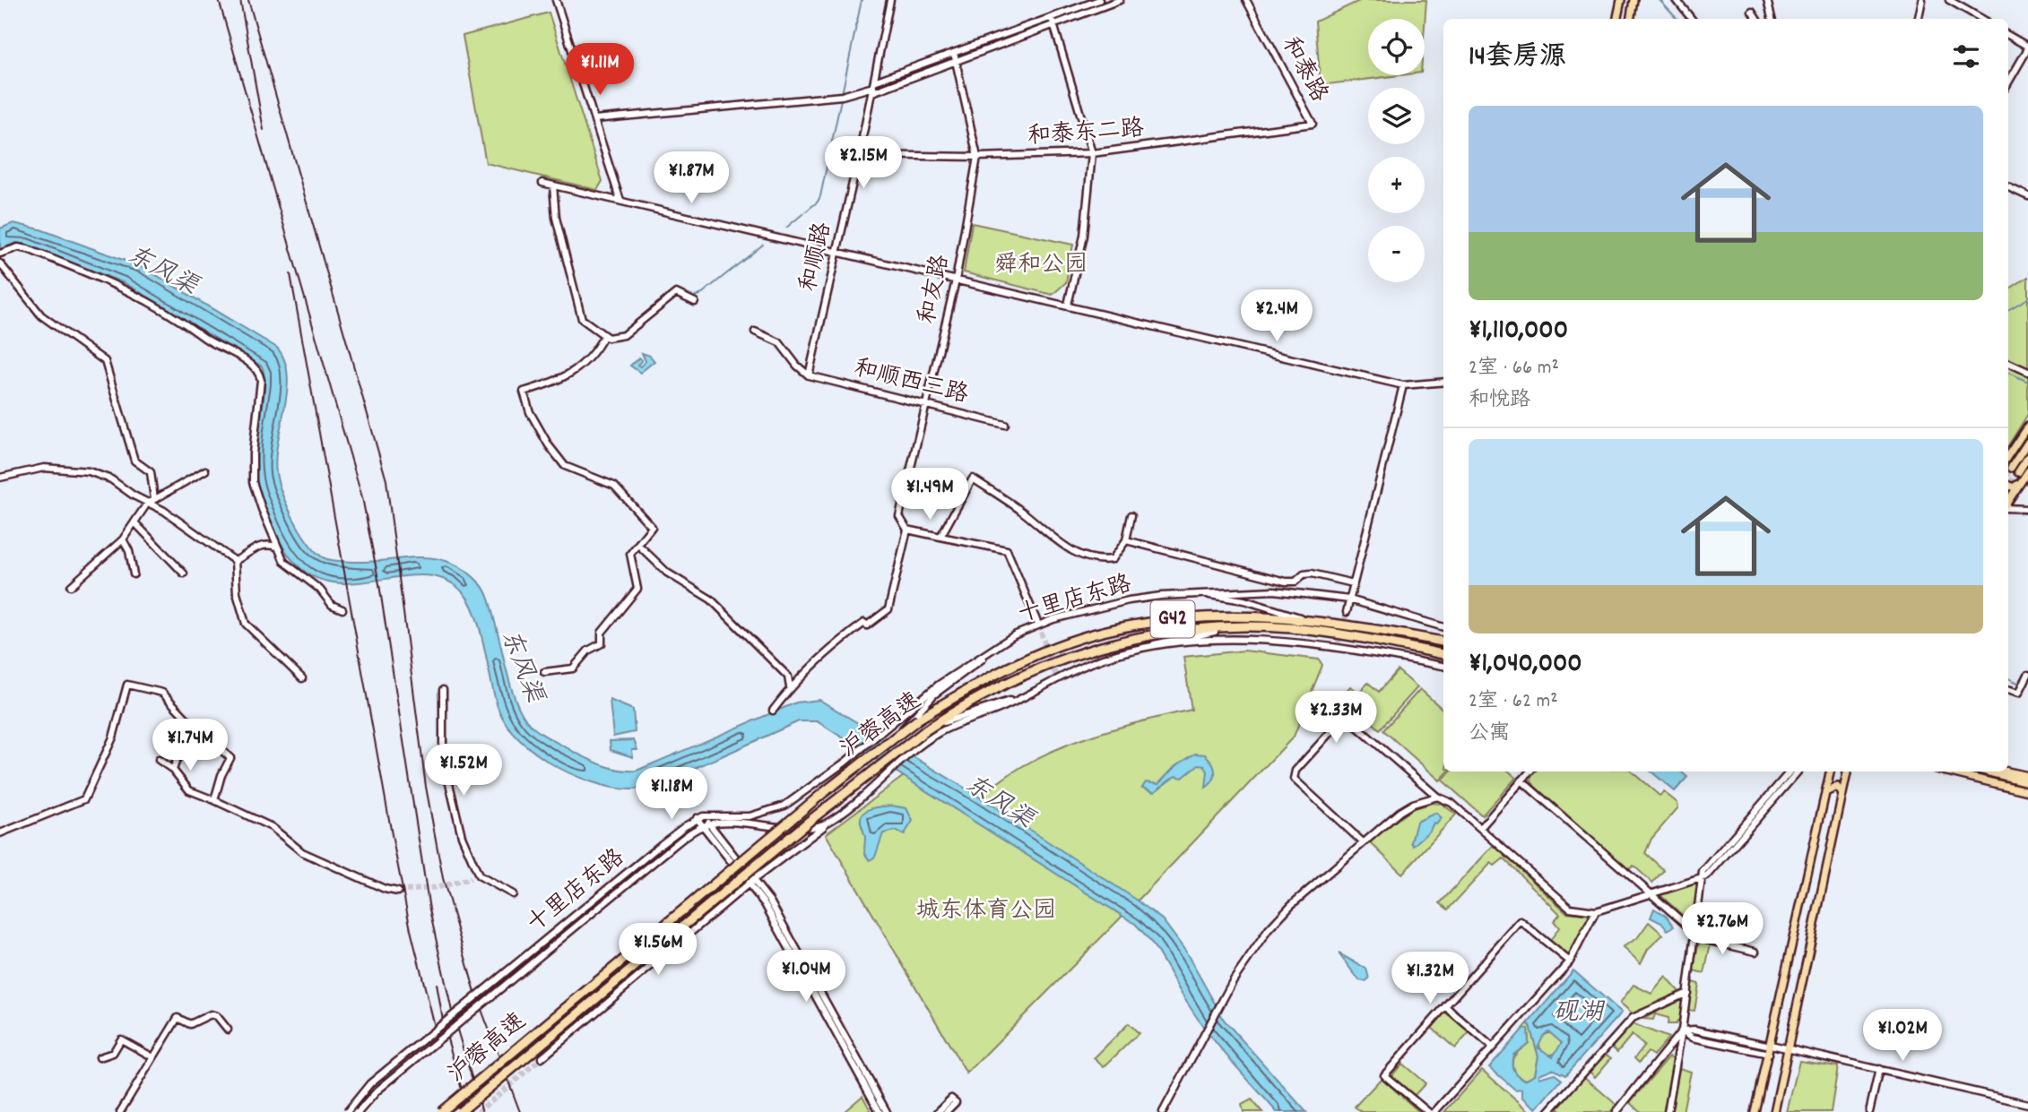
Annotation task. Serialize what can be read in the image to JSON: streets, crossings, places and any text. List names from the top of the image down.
{
  "streets": {
    "highway": ["G42", "沪蓉高速"],
    "street": [
      "和泰路",
      "和泰东二路",
      "和顺路",
      "和友路",
      "和顺西三路",
      "十里店东路"
    ]
  },
  "crossings": [
    ["和泰路", "和泰东二路"],
    ["和泰东二路", "和顺路"],
    ["和泰东二路", "和友路"],
    ["和顺路", "和顺西三路"],
    ["和友路", "和顺西三路"]
  ],
  "water": ["东风渠", "砚湖"],
  "parks": ["舜和公园", "城东体育公园"],
  "page": {
    "map_buttons": ["+", "−"],
    "heading": "14套房源",
    "price": [
      "¥1.11M",
      "¥2.15M",
      "¥1.87M",
      "¥2.4M",
      "¥1.49M",
      "¥2.33M",
      "¥1.74M",
      "¥1.52M",
      "¥1.18M",
      "¥2.76M",
      "¥1.56M",
      "¥1.04M",
      "¥1.32M",
      "¥1.02M"
    ],
    "list": [
      {
        "name": "¥1,110,000",
        "note": "2室 · 66 m² · 和悦路"
      },
      {
        "name": "¥1,040,000",
        "note": "2室 · 62 m² · 公寓"
      }
    ]
  }
}
